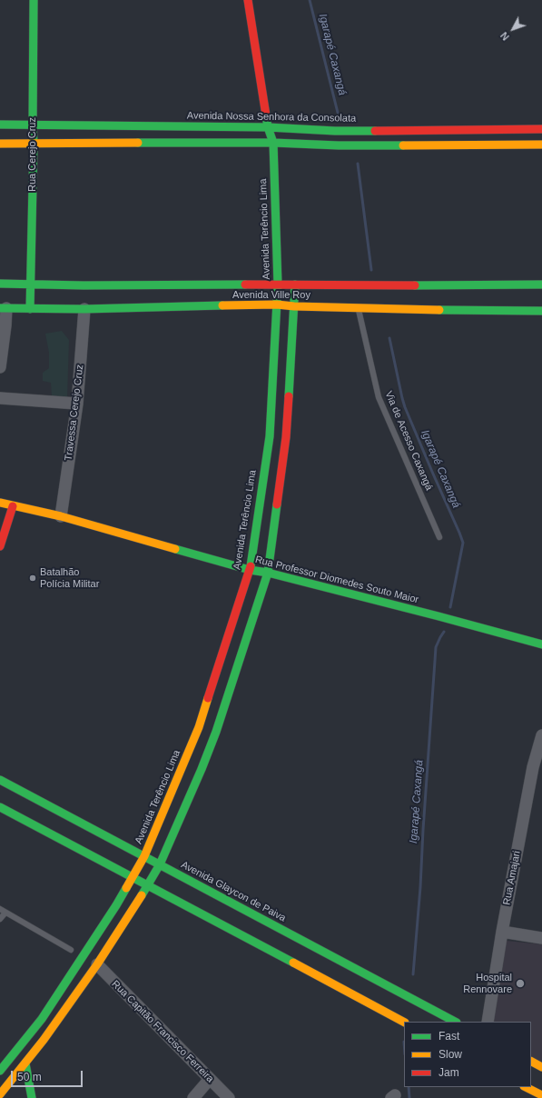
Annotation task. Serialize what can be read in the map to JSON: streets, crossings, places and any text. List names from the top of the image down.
{
  "streets": {
    "main road": [
      "Avenida Nossa Senhora da Consolata",
      "Rua Cerejo Cruz",
      "Avenida Terêncio Lima",
      "Avenida Ville Roy",
      "Rua Professor Diomedes Souto Maior",
      "Avenida Glaycon de Paiva"
    ],
    "street": ["Travessa Cerejo Cruz", "Rua Amajari", "Rua Capitão Francisco Ferreira"],
    "lane": ["Via de Acesso Caxangá"]
  },
  "crossings": [
    ["Avenida Nossa Senhora da Consolata", "Rua Cerejo Cruz"],
    ["Avenida Nossa Senhora da Consolata", "Avenida Terêncio Lima"],
    ["Rua Cerejo Cruz", "Avenida Ville Roy"],
    ["Avenida Terêncio Lima", "Avenida Ville Roy"],
    ["Avenida Terêncio Lima", "Rua Professor Diomedes Souto Maior"],
    ["Avenida Terêncio Lima", "Avenida Glaycon de Paiva"],
    ["Avenida Terêncio Lima", "Rua Capitão Francisco Ferreira"],
    ["Avenida Ville Roy", "Travessa Cerejo Cruz"],
    ["Avenida Ville Roy", "Via de Acesso Caxangá"],
    ["Travessa Cerejo Cruz", "Rua Professor Diomedes Souto Maior"]
  ],
  "water": ["Igarapé Caxangá"],
  "places": ["Batalhão Polícia Militar", "Hospital Rennovare"],
  "legend": ["Fast", "Slow", "Jam"],
  "scale_bar": "50 m",
  "north": "bottom left"
}
